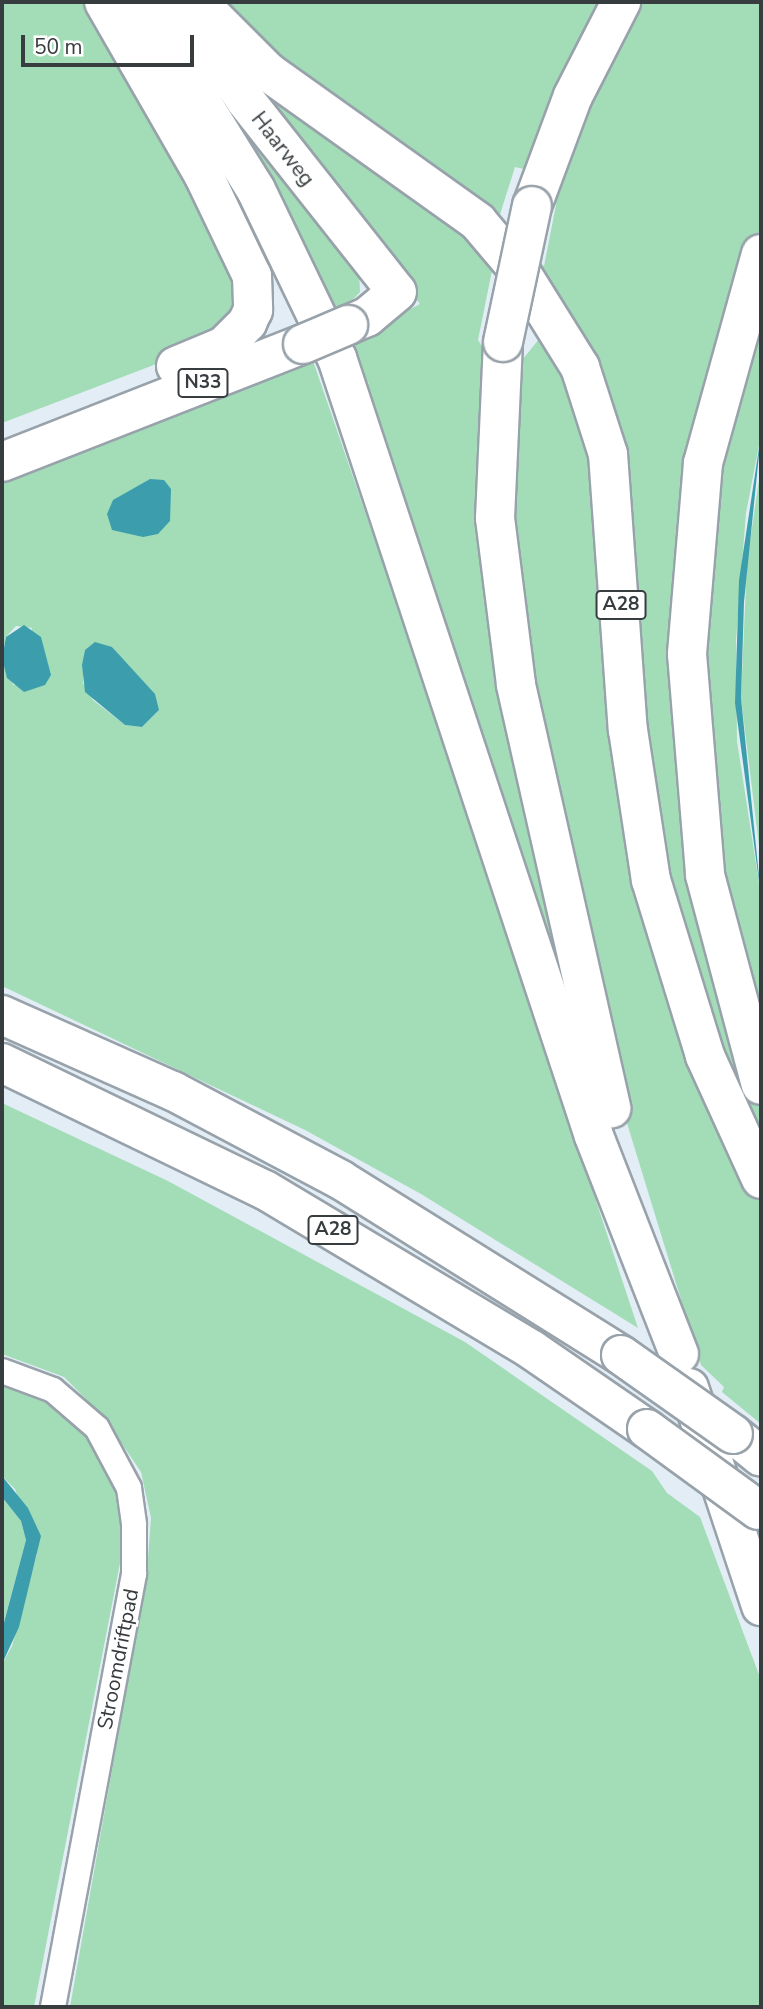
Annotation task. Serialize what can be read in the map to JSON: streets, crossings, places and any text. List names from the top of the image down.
{
  "streets": {
    "main road": ["Haarweg", "N33", "A28"],
    "street": ["Stroomdriftpad"]
  },
  "scale_bar": "50 m"
}
